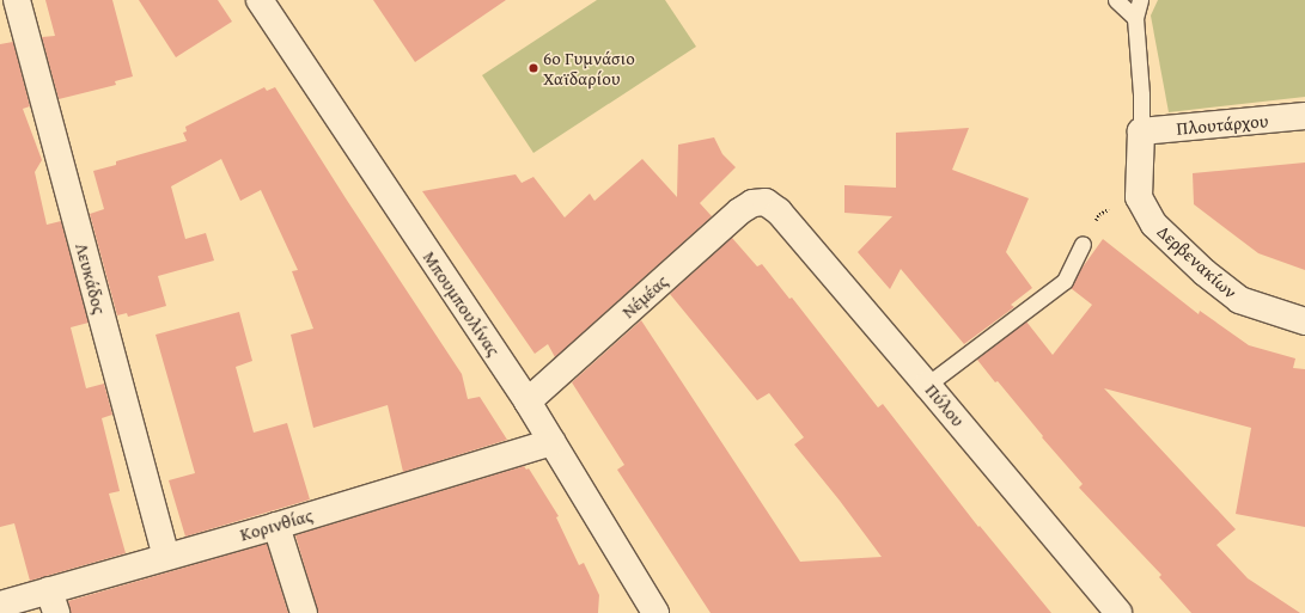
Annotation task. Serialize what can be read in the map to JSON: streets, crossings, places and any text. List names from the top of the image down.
{
  "streets": {
    "street": [
      "Πλουτάρχου",
      "Δερβενακίων",
      "Λευκάδος",
      "Νέμέας",
      "Μπουμπουλίνας",
      "Πύλου",
      "Κορινθίας"
    ]
  },
  "crossings": [
    ["Πλουτάρχου", "Δερβενακίων"],
    ["Λευκάδος", "Κορινθίας"],
    ["Νέμέας", "Μπουμπουλίνας"],
    ["Νέμέας", "Πύλου"],
    ["Μπουμπουλίνας", "Κορινθίας"]
  ],
  "places": ["6ο Γυμνάσιο Χαϊδαρίου"]
}
